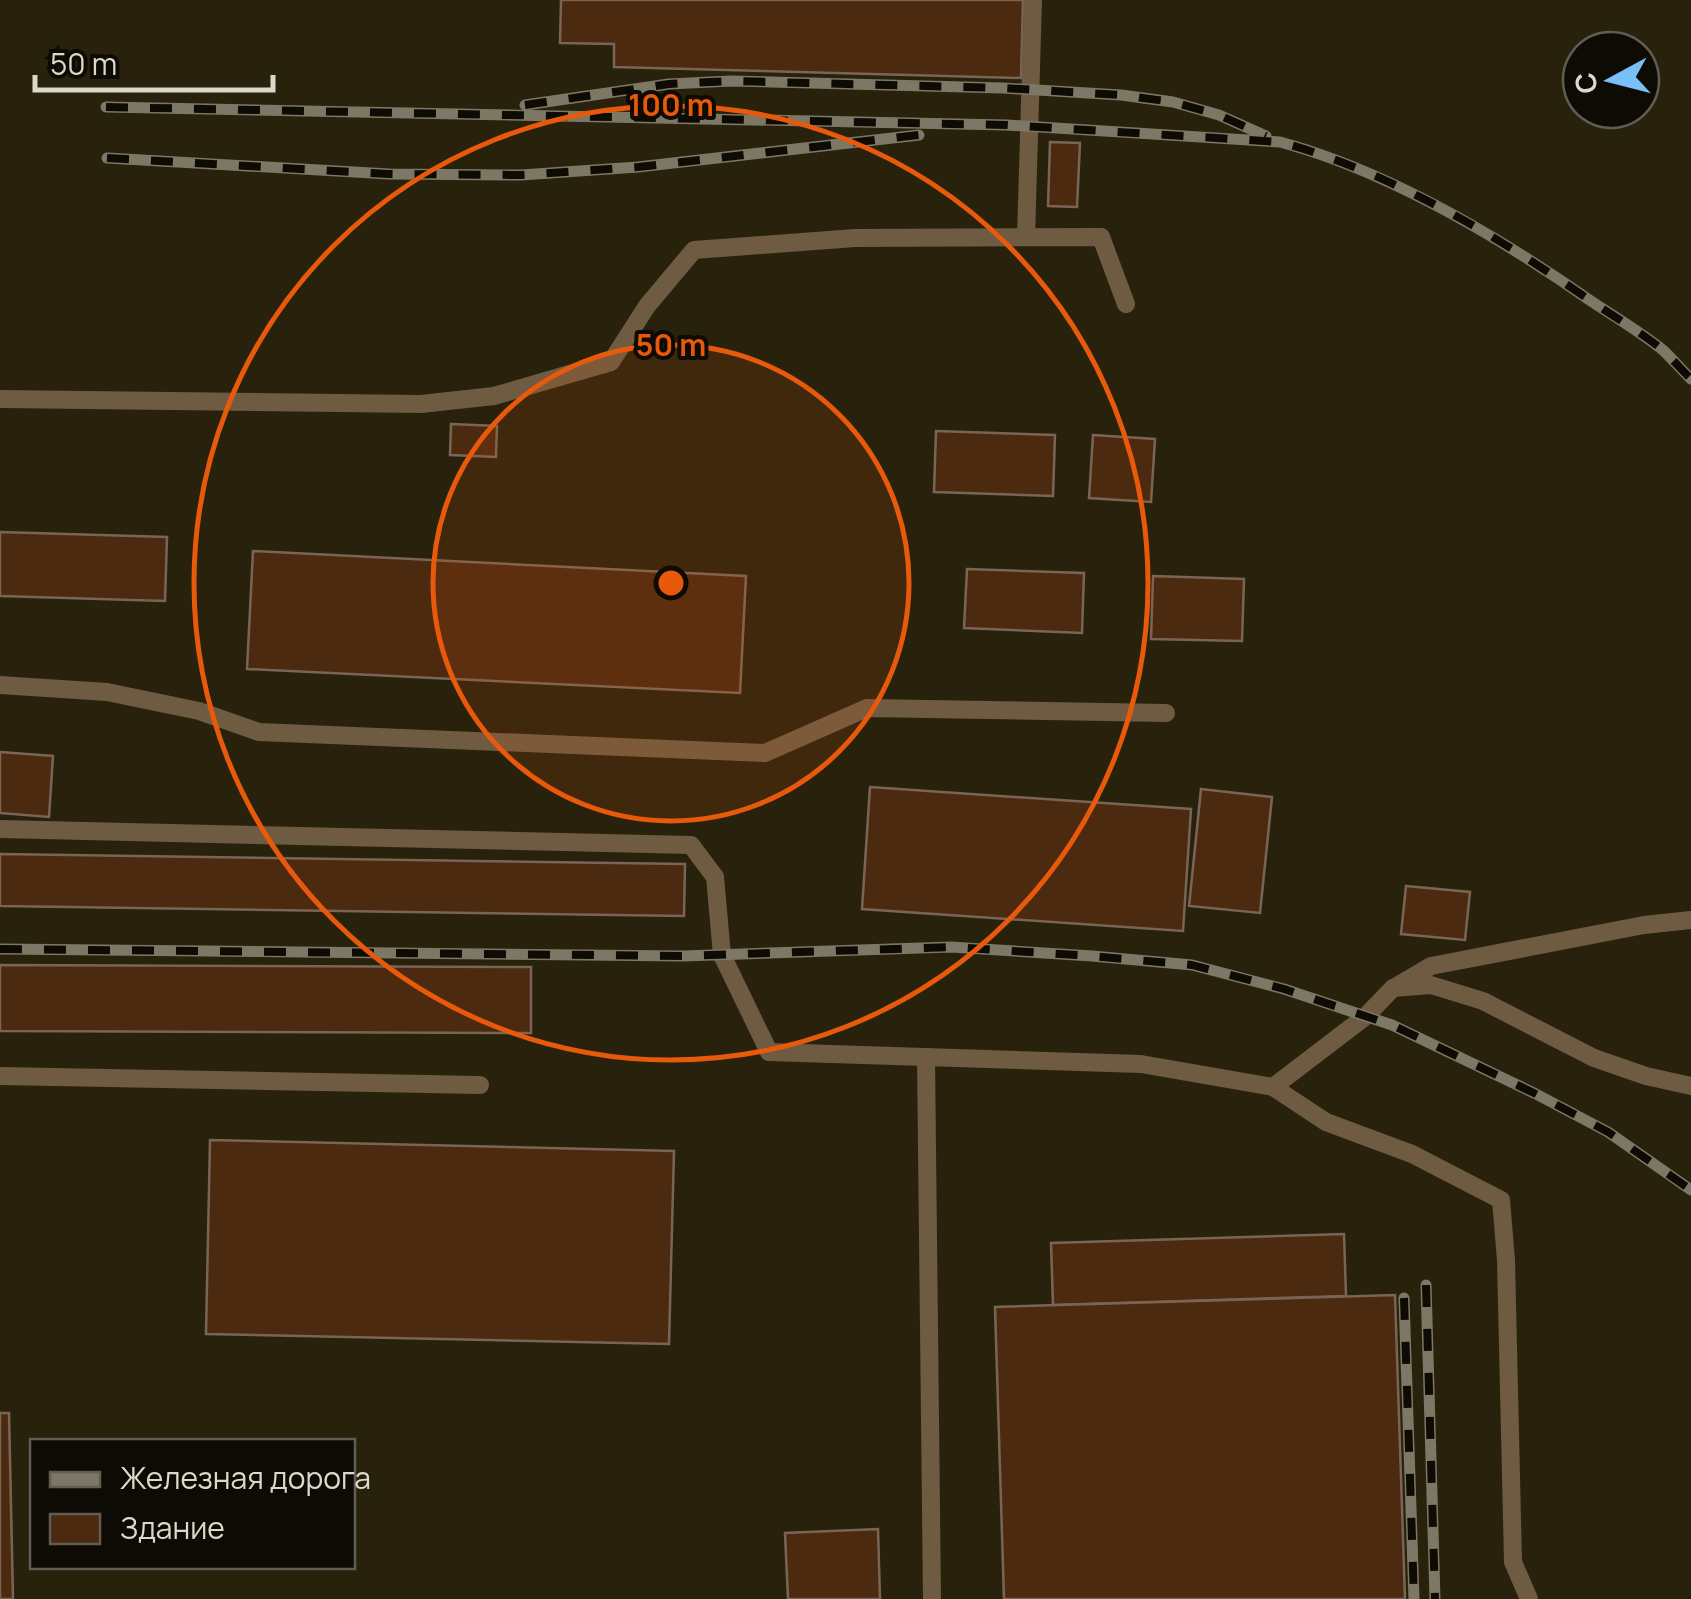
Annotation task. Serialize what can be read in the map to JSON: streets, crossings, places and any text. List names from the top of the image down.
{
  "legend": ["Железная дорога", "Здание"],
  "scale_bar": "50 m",
  "north": "left",
  "rings": ["100 m", "50 m"]
}
